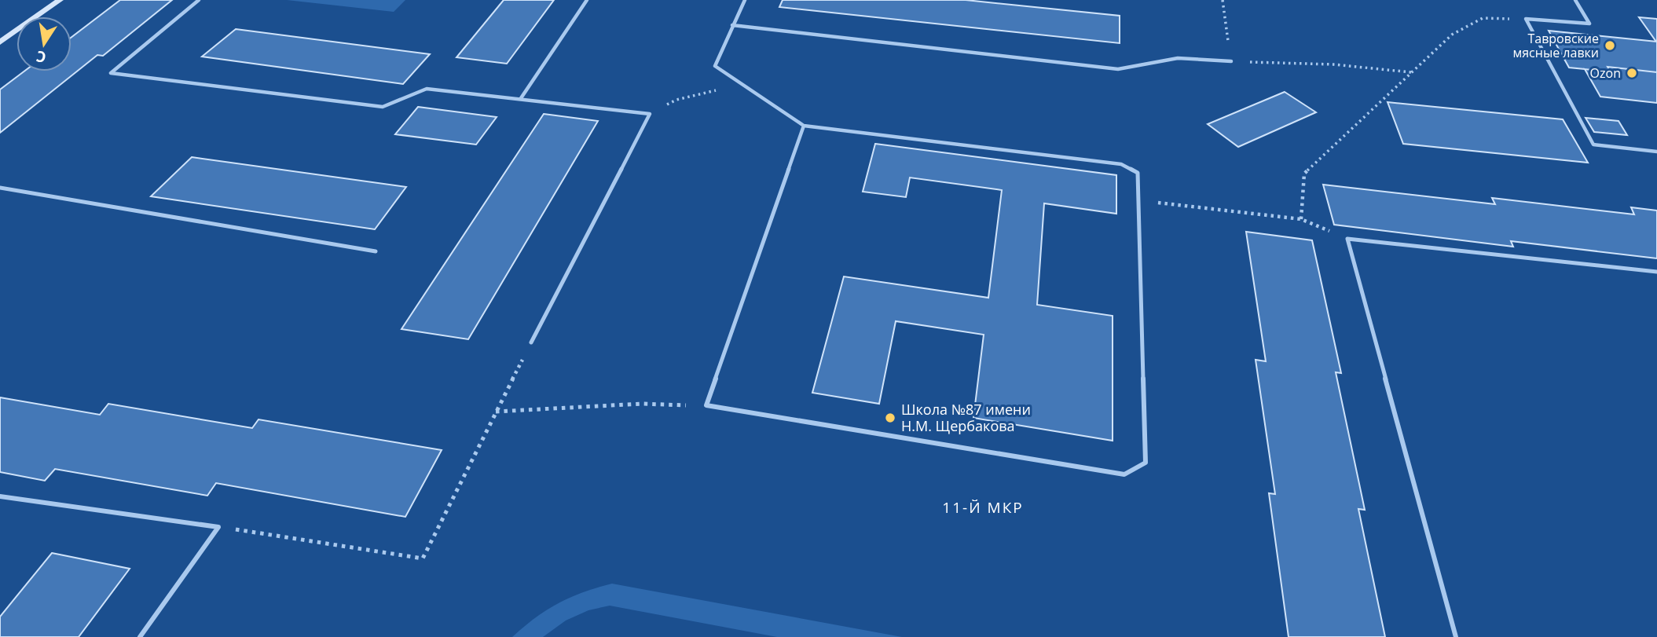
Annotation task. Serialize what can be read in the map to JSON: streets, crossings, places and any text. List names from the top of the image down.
{
  "districts": ["11-Й МКР"],
  "places": ["Тавровские мясные лавки", "Ozon", "Школа №87 имени Н.М. Щербакова"],
  "north": "bottom"
}
